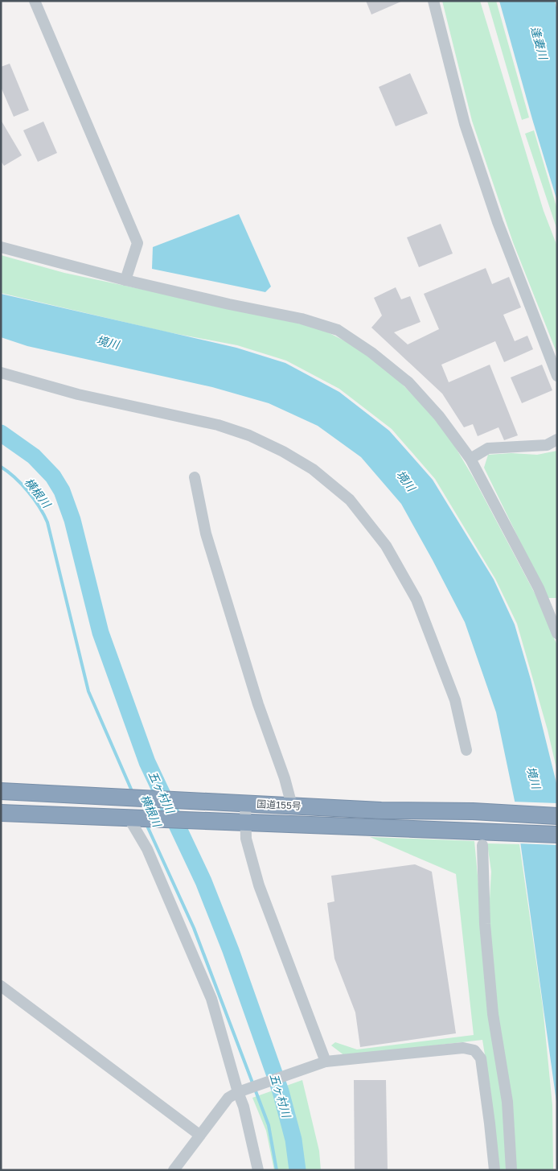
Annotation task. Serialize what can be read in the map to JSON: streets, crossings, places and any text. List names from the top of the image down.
{
  "streets": {
    "highway": ["国道155号"]
  },
  "water": [
    "逢妻川",
    "境川",
    "横根川",
    "五ヶ村川"
  ]
}
